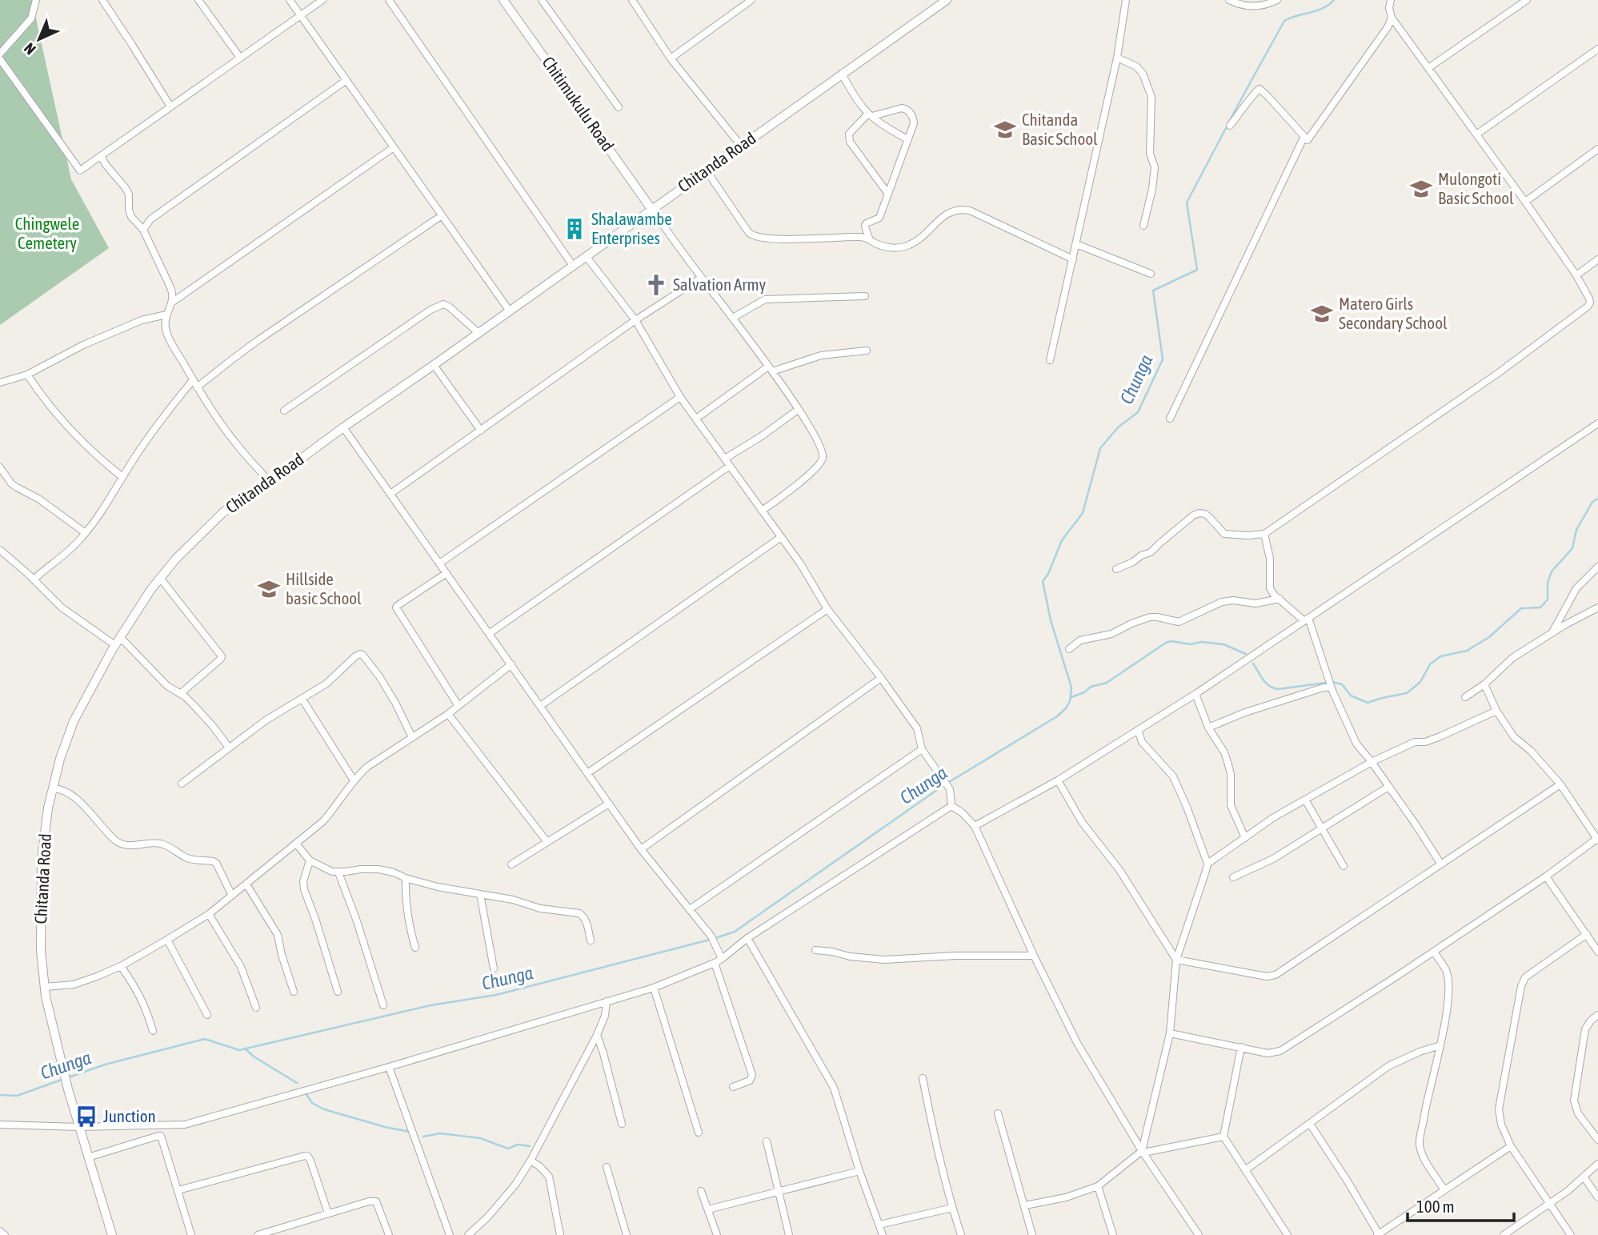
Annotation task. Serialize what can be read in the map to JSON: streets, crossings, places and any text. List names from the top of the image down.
{
  "streets": {
    "street": ["Chitimukulu Road", "Chitanda Road"]
  },
  "crossings": [
    ["Chitimukulu Road", "Chitanda Road"]
  ],
  "water": ["Chunga"],
  "parks": ["Chingwele Cemetery"],
  "places": {
    "school or university": [
      "Chitanda Basic School",
      "Mulongoti Basic School",
      "Matero Girls Secondary School",
      "Hillside basic School"
    ],
    "building": ["Shalawambe Enterprises"],
    "church": ["Salvation Army"],
    "bus stop": ["Junction"]
  },
  "scale_bar": "100 m",
  "north": "bottom left"
}
